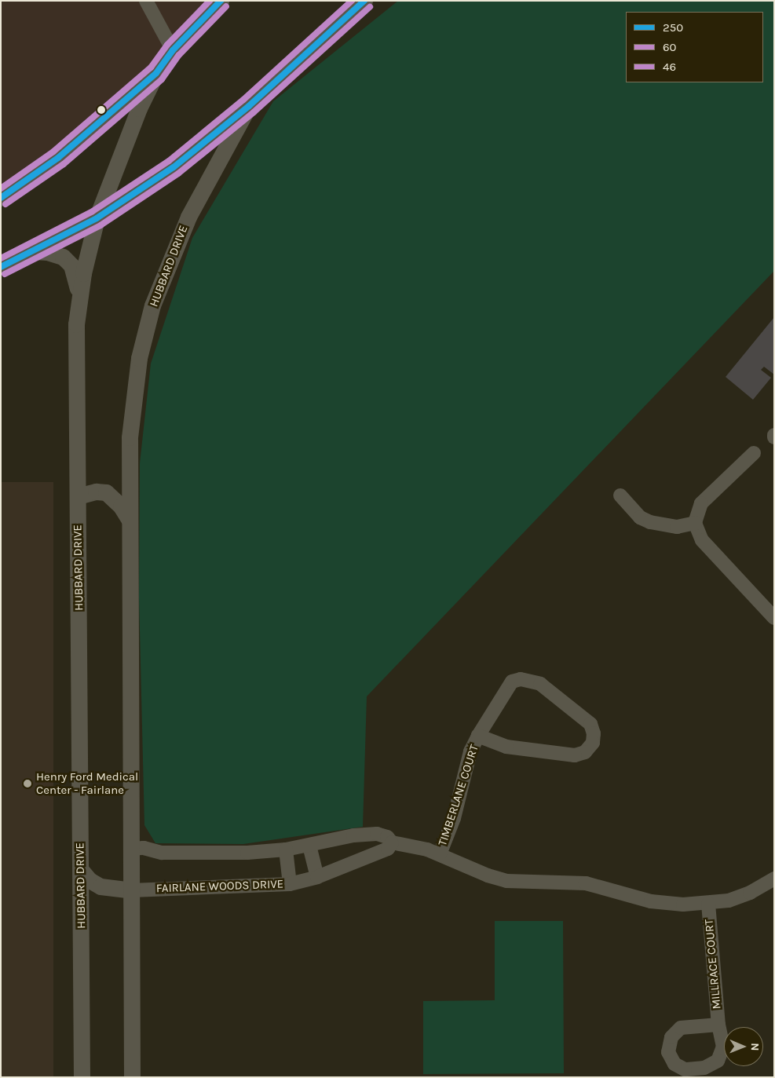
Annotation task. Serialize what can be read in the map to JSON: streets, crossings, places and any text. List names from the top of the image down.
{
  "streets": {
    "street": [
      "HUBBARD DRIVE",
      "TIMBERLANE COURT",
      "FAIRLANE WOODS DRIVE",
      "MILLRACE COURT"
    ]
  },
  "crossings": [
    ["HUBBARD DRIVE", "FAIRLANE WOODS DRIVE"]
  ],
  "places": ["Henry Ford Medical Center - Fairlane"],
  "lines": ["transit line 250", "transit line 46", "transit line 60"],
  "legend": ["250", "60", "46"],
  "north": "right"
}
